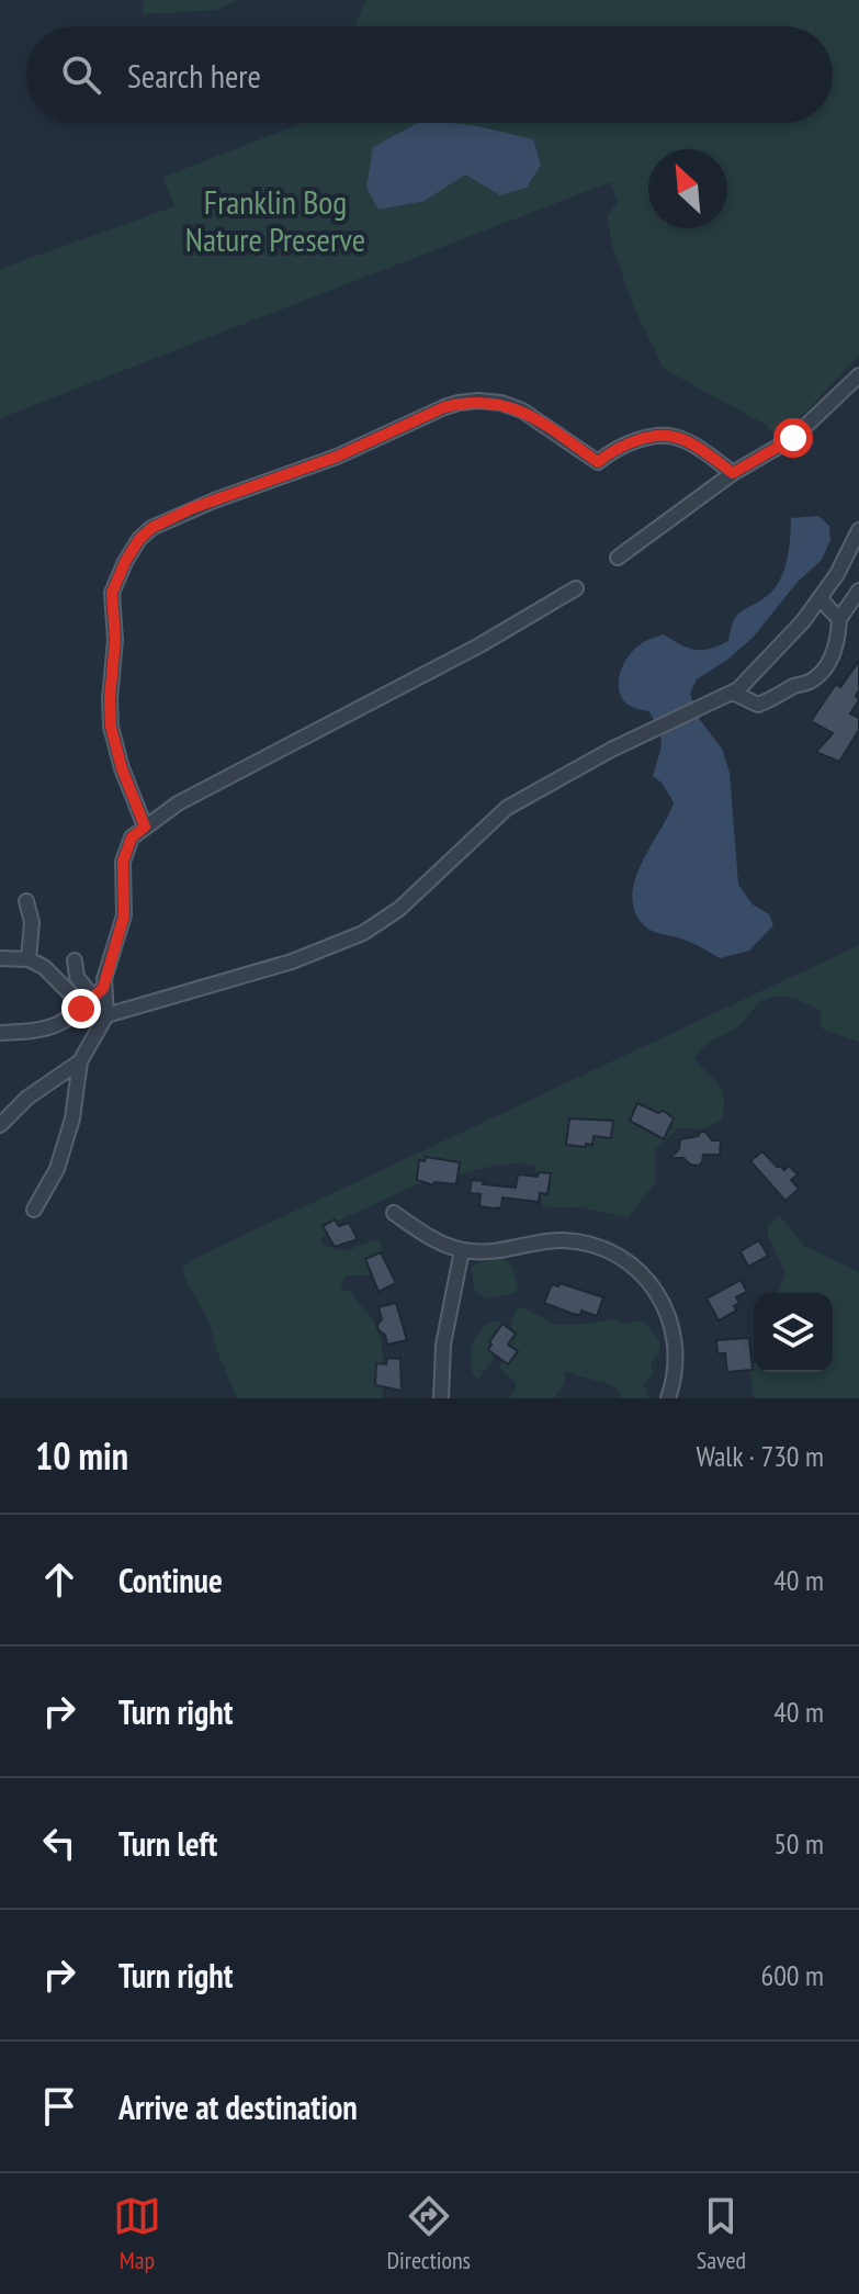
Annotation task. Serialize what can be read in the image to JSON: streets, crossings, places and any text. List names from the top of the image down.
{
  "parks": ["Franklin Bog Nature Preserve"],
  "north": "top left",
  "page": {
    "search": "Search here",
    "heading": ["10 min", "Walk · 730 m"],
    "list": [
      ["Continue", "40 m"],
      ["Turn right", "40 m"],
      ["Turn left", "50 m"],
      ["Turn right", "600 m"],
      "Arrive at destination"
    ],
    "nav": ["Map", "Directions", "Saved"]
  }
}
